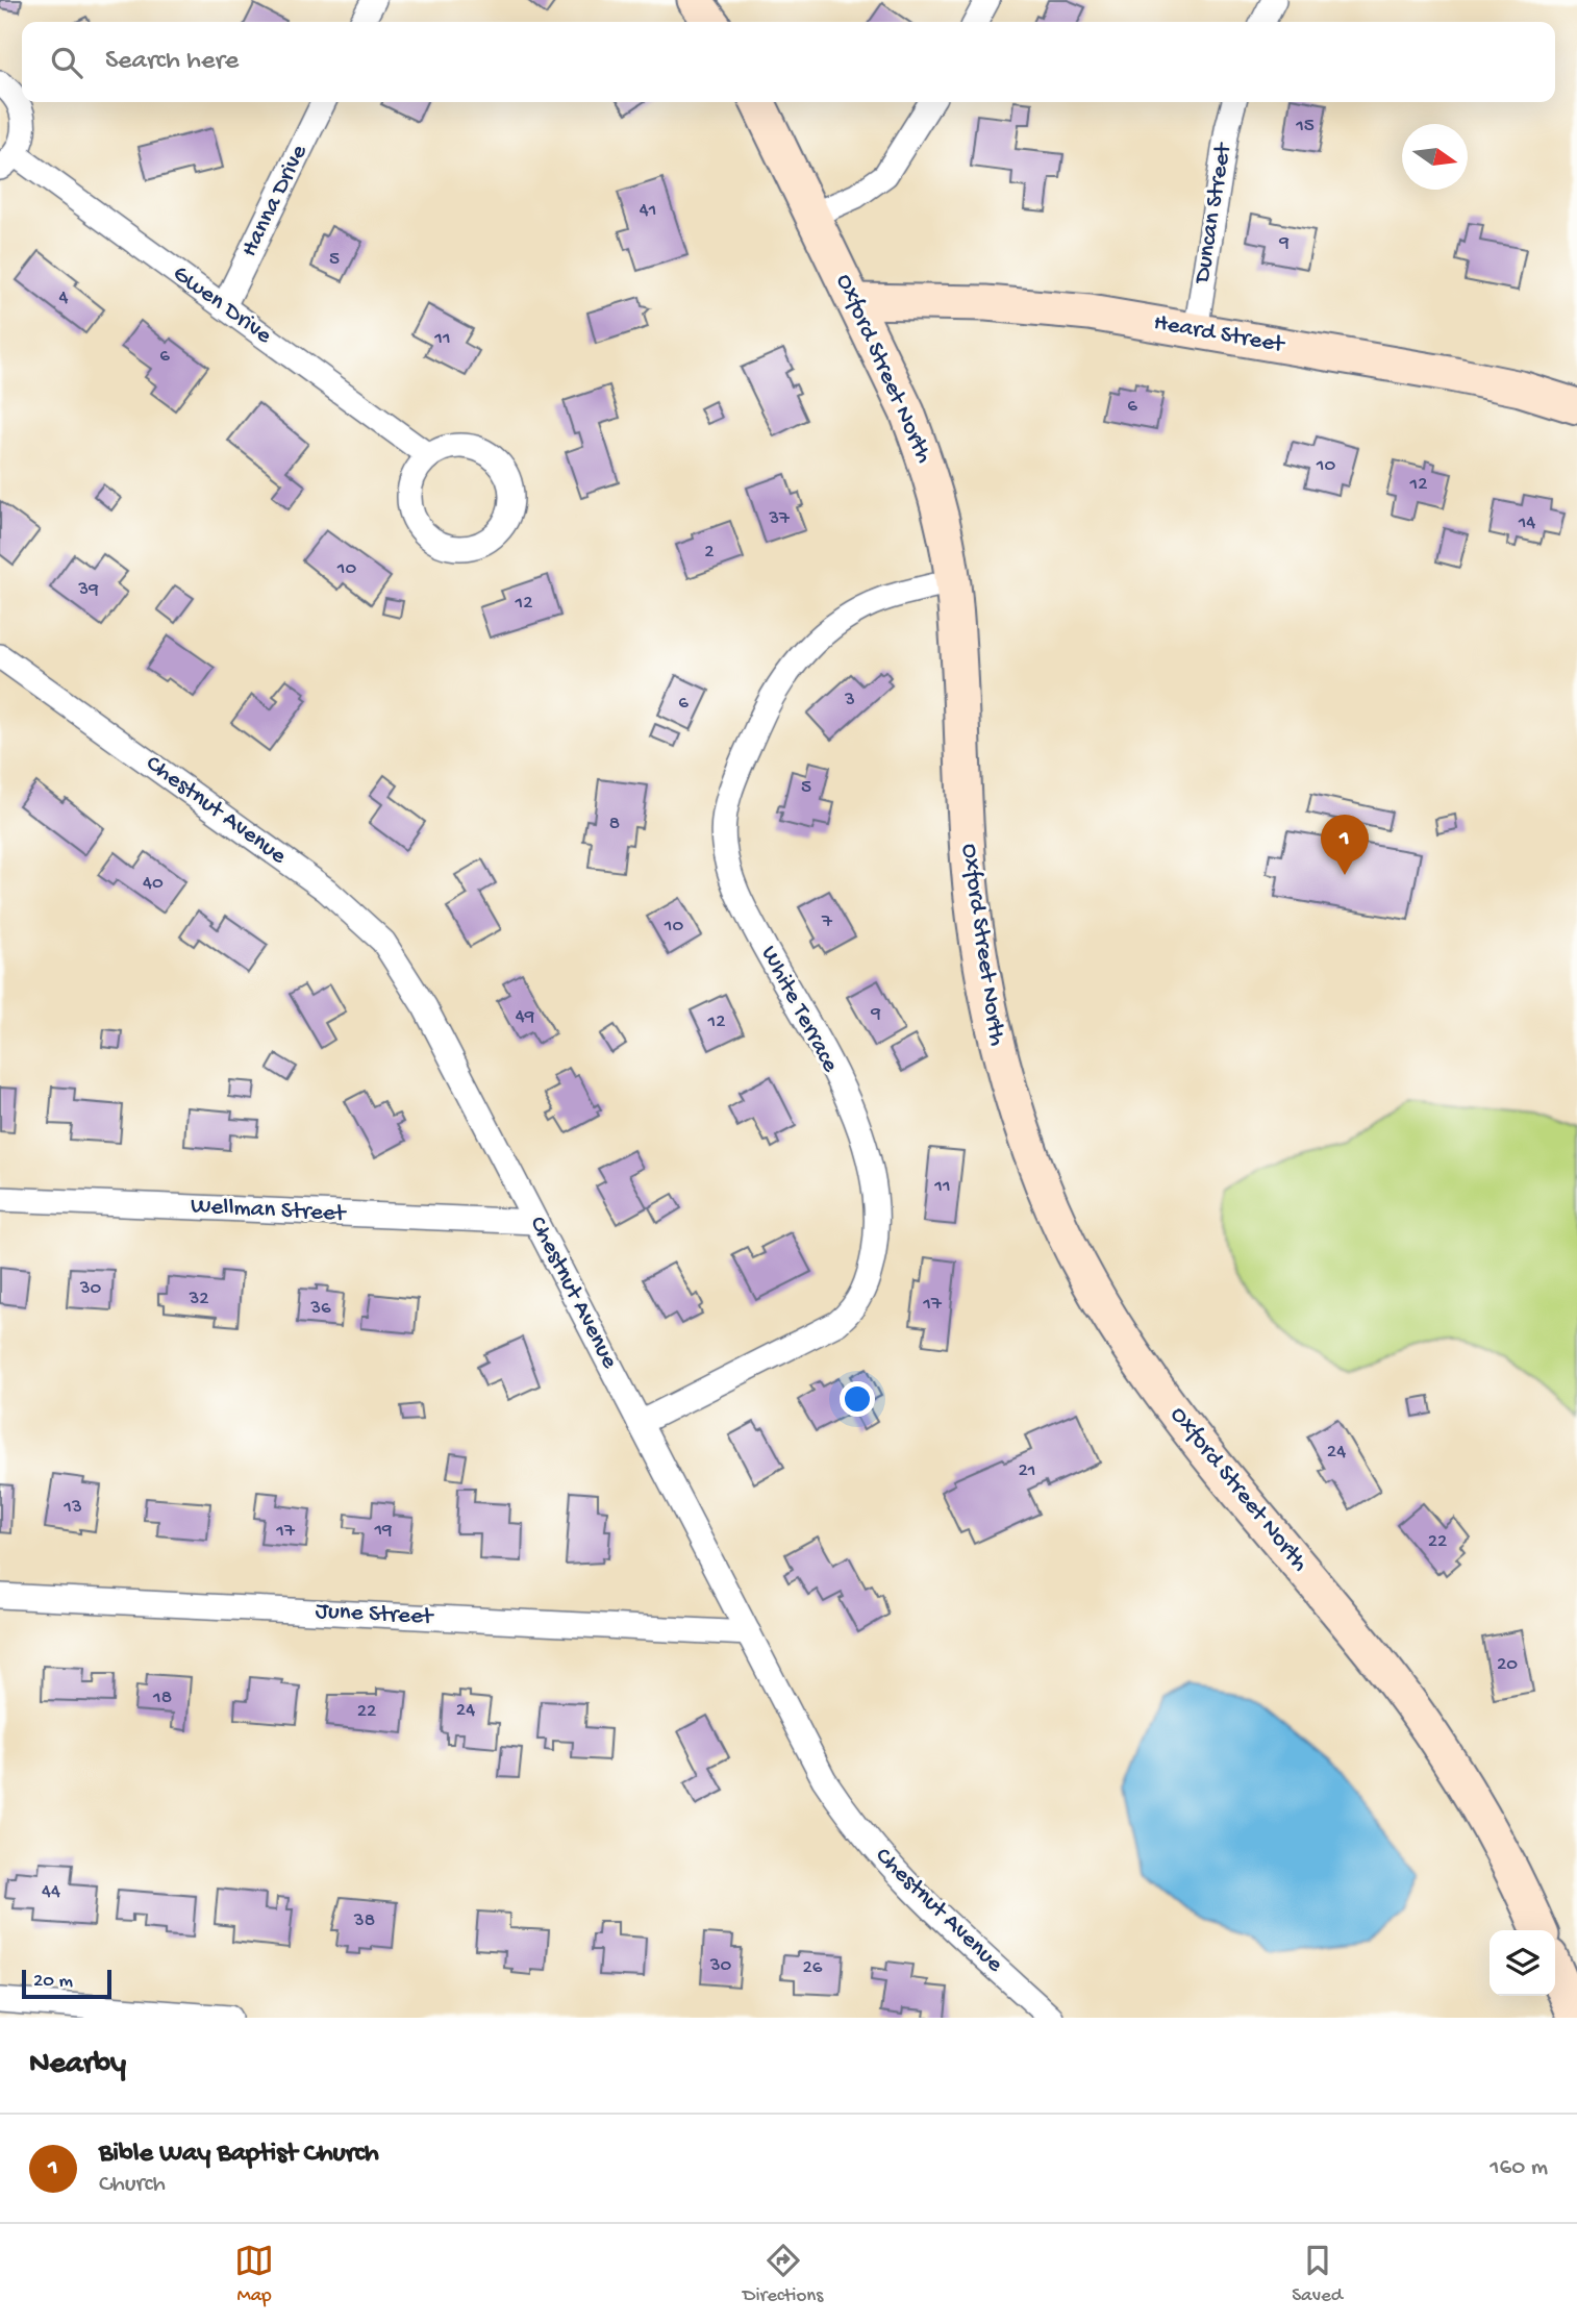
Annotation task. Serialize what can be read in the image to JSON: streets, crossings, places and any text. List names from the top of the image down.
{
  "streets": {
    "street": [
      "Hanna Drive",
      "Duncan Street",
      "Gwen Drive",
      "Heard Street",
      "Oxford Street North",
      "Chestnut Avenue",
      "White Terrace",
      "Wellman Street",
      "June Street"
    ]
  },
  "crossings": [
    ["Hanna Drive", "Gwen Drive"],
    ["Duncan Street", "Heard Street"],
    ["Heard Street", "Oxford Street North"],
    ["Oxford Street North", "White Terrace"],
    ["Chestnut Avenue", "White Terrace"],
    ["Chestnut Avenue", "Wellman Street"],
    ["Chestnut Avenue", "June Street"]
  ],
  "house_numbers": [
    "15",
    "41",
    "9",
    "5",
    "4",
    "11",
    "6",
    "6",
    "10",
    "12",
    "37",
    "14",
    "2",
    "10",
    "39",
    "12",
    "3",
    "6",
    "5",
    "8",
    "40",
    "7",
    "10",
    "9",
    "49",
    "12",
    "11",
    "30",
    "32",
    "17",
    "36",
    "24",
    "21",
    "13",
    "19",
    "17",
    "22",
    "20",
    "18",
    "24",
    "22",
    "44",
    "38",
    "30",
    "26"
  ],
  "scale_bar": "20 m",
  "north": "right",
  "page": {
    "search": "Search here",
    "pins": "1",
    "scale": "20 m",
    "heading": "Nearby",
    "list": [
      {
        "mark": "1",
        "name": "Bible Way Baptist Church",
        "note": "Church",
        "value": "160 m"
      }
    ],
    "nav": ["Map", "Directions", "Saved"]
  }
}
